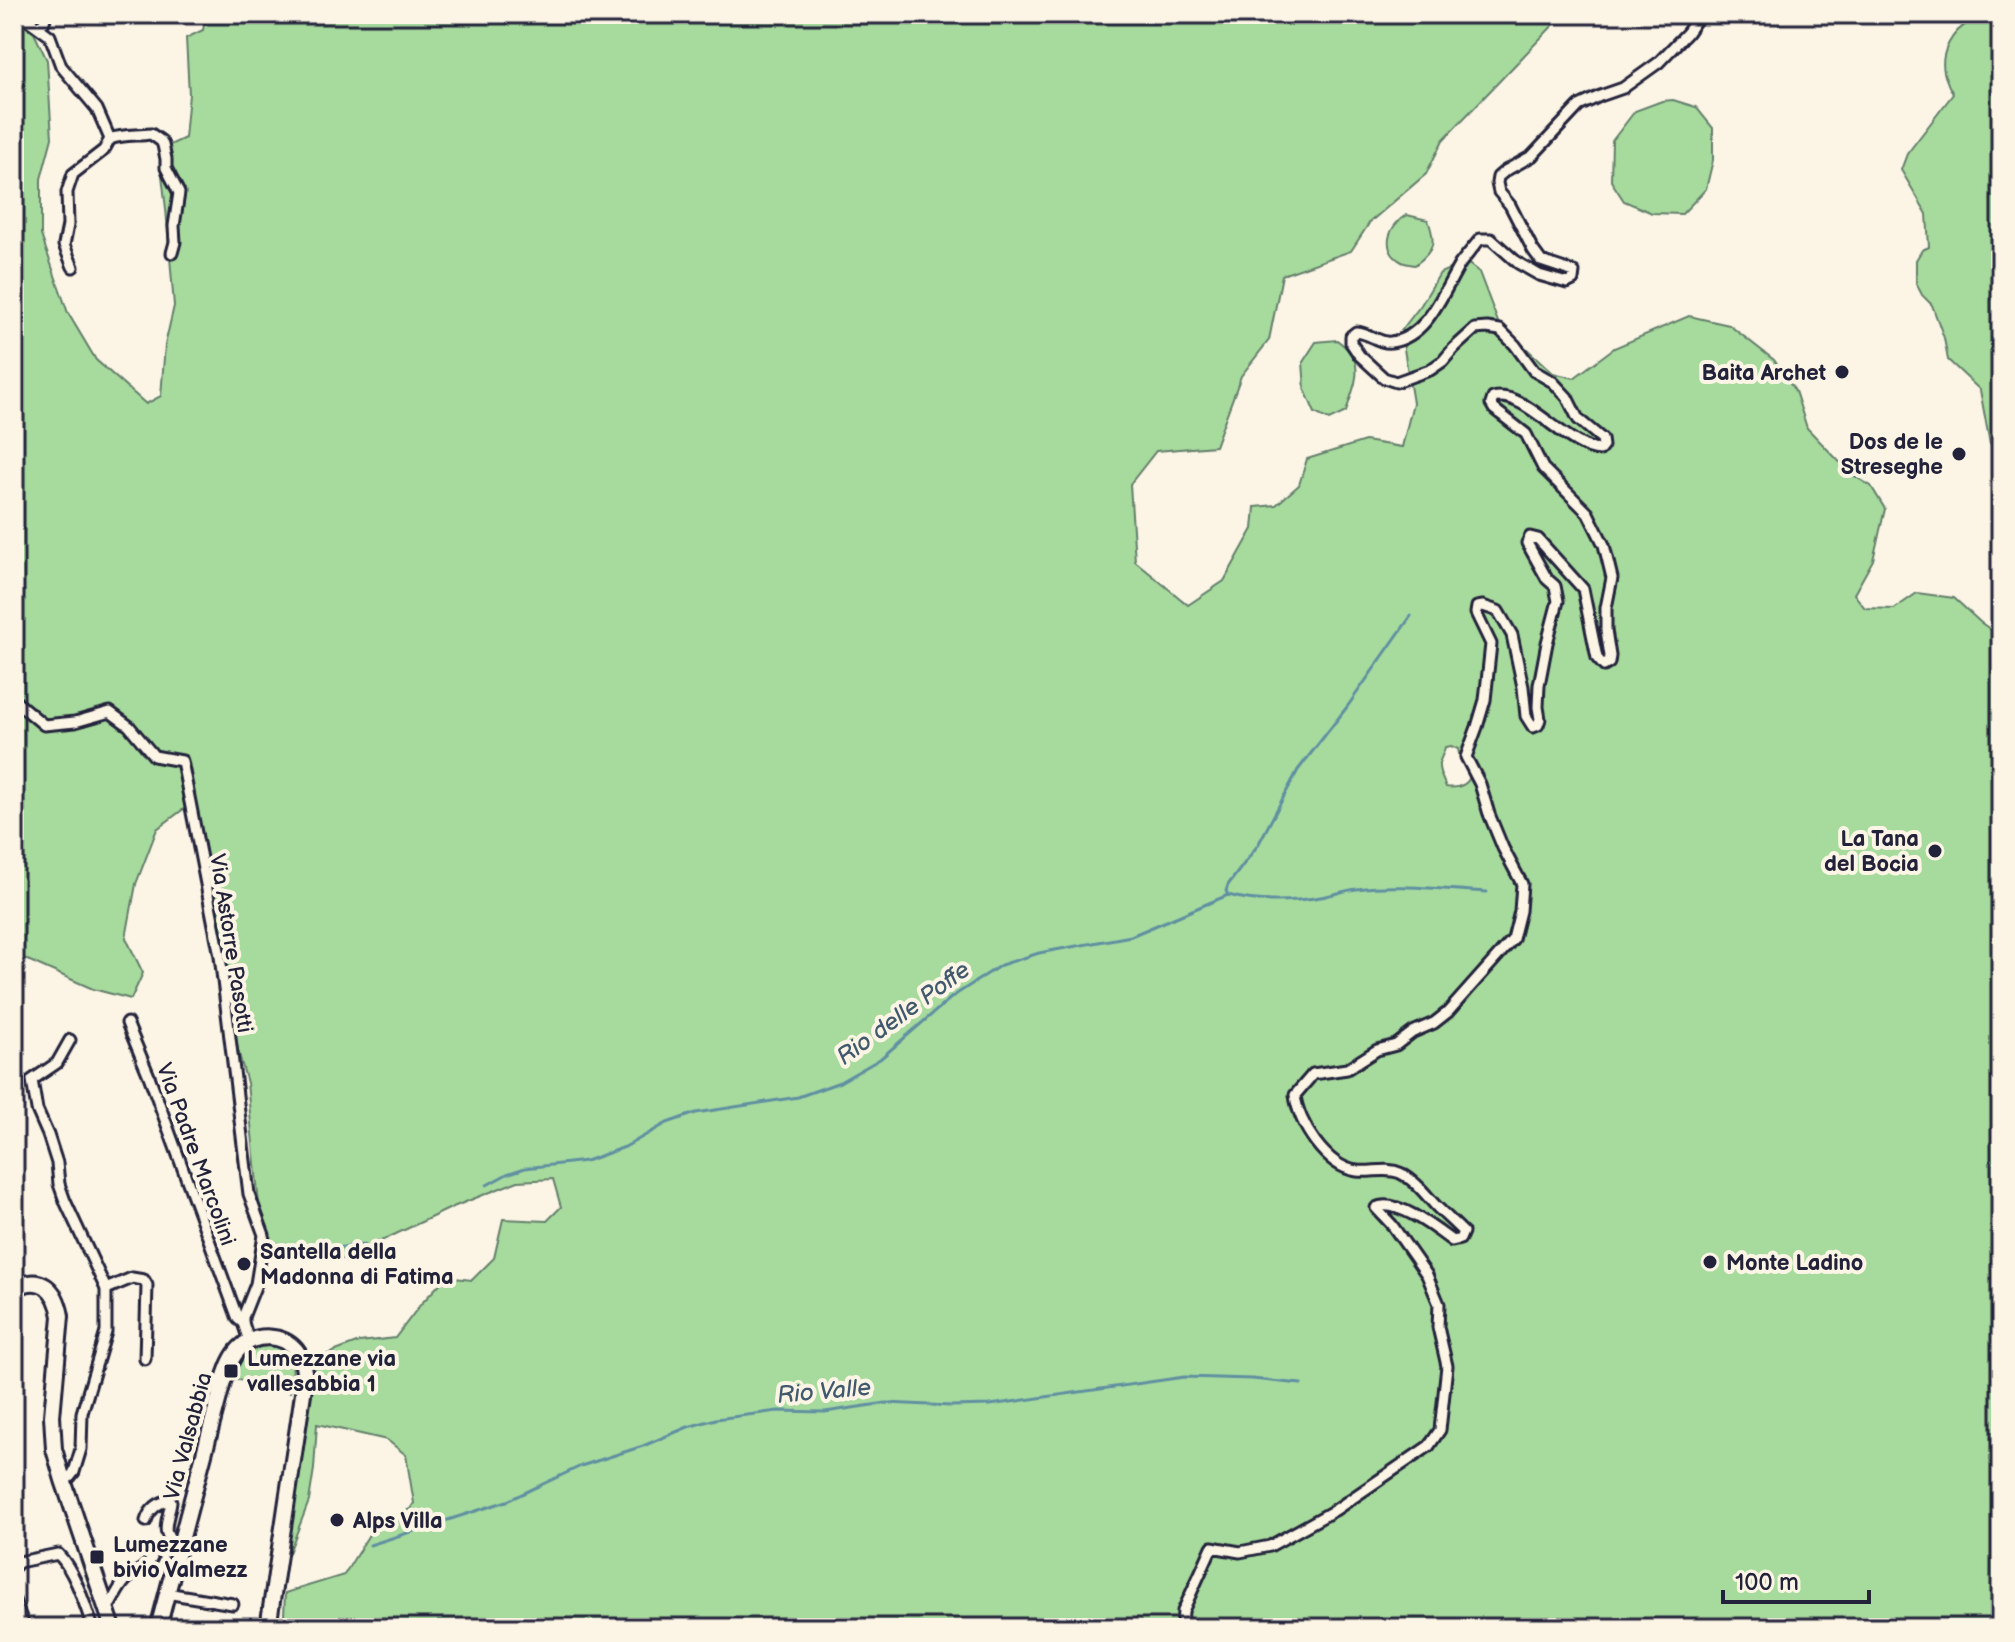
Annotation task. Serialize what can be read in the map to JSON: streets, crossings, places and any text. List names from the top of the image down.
{
  "streets": {
    "main road": ["Via Valsabbia"],
    "street": ["Via Astorre Pasotti", "Via Padre Marcolini"]
  },
  "crossings": [
    ["Via Astorre Pasotti", "Via Padre Marcolini"],
    ["Via Padre Marcolini", "Via Valsabbia"]
  ],
  "water": ["Rio delle Poffe", "Rio Valle"],
  "places": {
    "other": [
      "Baita Archet",
      "Dos de le Streseghe",
      "La Tana del Bocia",
      "Monte Ladino",
      "Santella della Madonna di Fatima",
      "Alps Villa"
    ],
    "transit": ["Lumezzane via vallesabbia 1", "Lumezzane bivio Valmezz"]
  },
  "scale_bar": "100 m"
}
